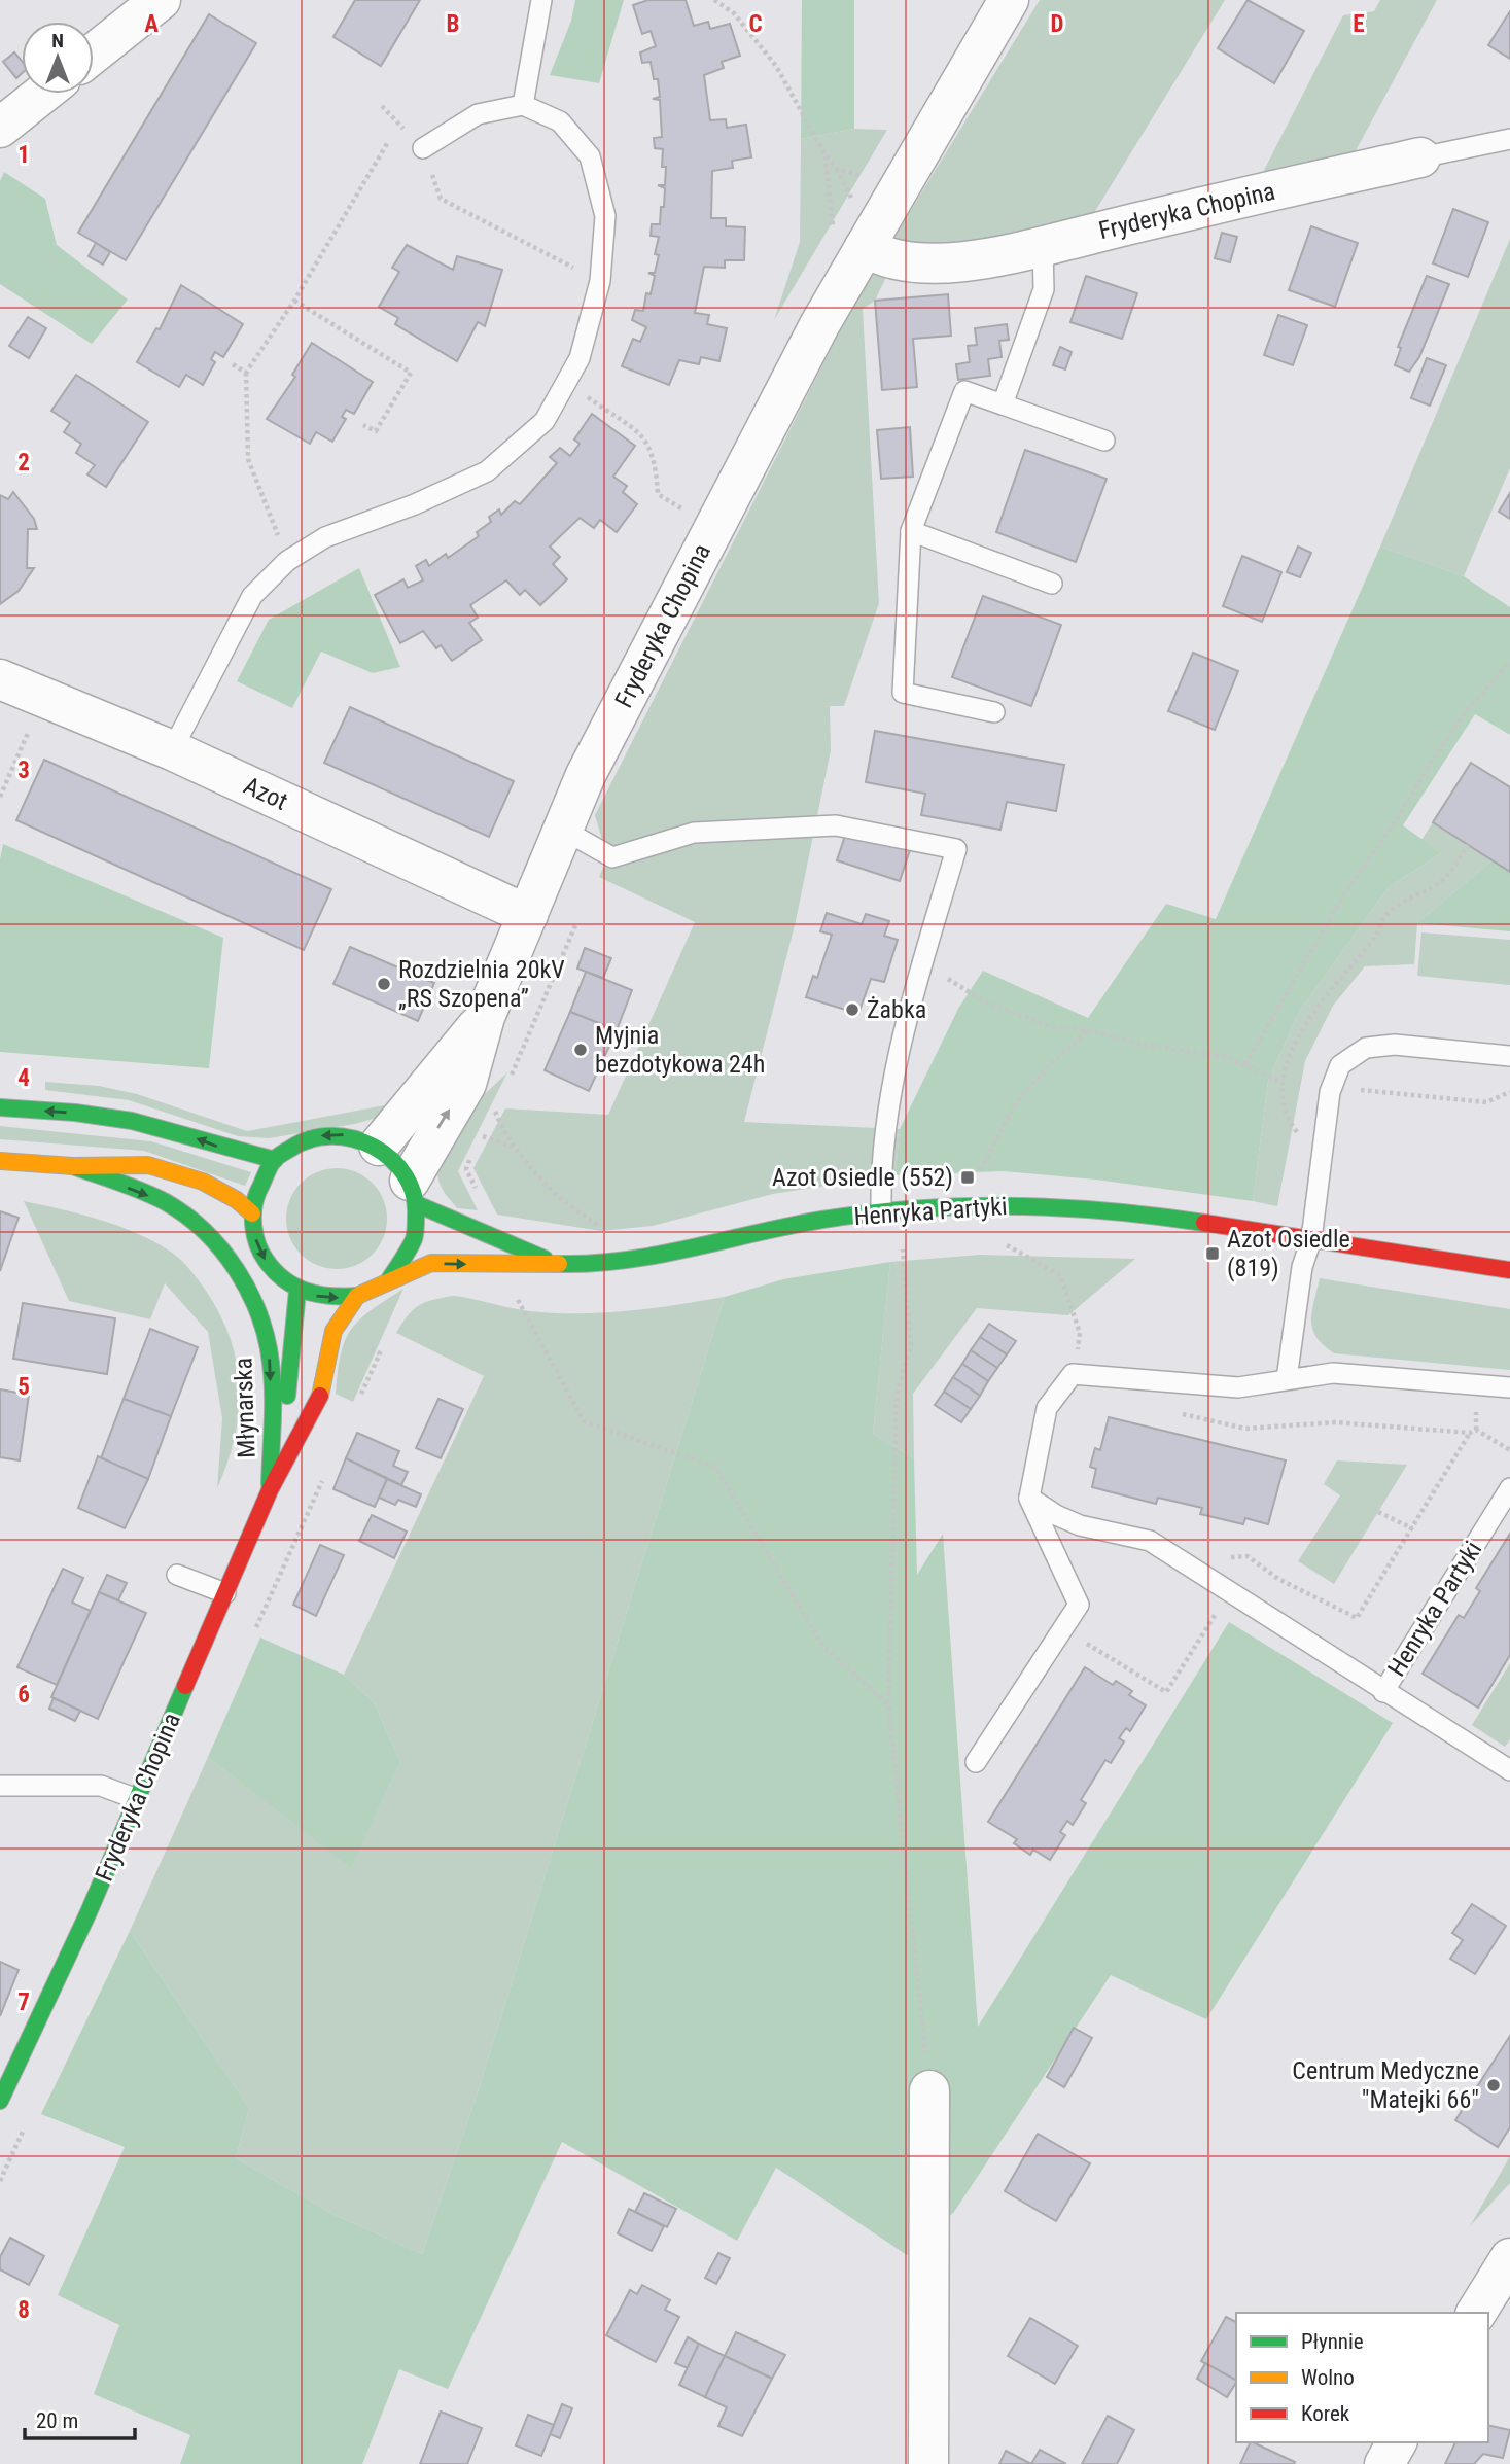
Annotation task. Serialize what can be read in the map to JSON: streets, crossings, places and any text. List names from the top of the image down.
{
  "streets": {
    "main road": ["Fryderyka Chopina", "Henryka Partyki", "Młynarska"],
    "street": ["Azot"]
  },
  "crossings": [
    ["Fryderyka Chopina", "Azot"],
    ["Fryderyka Chopina", "Henryka Partyki"],
    ["Fryderyka Chopina", "Młynarska"]
  ],
  "one_way": ["Młynarska"],
  "places": {
    "other": [
      "Rozdzielnia 20kV „RS Szopena”",
      "Żabka",
      "Myjnia bezdotykowa 24h",
      "Centrum Medyczne \"Matejki 66\""
    ],
    "transit": ["Azot Osiedle (552)", "Azot Osiedle (819)"]
  },
  "legend": ["Płynnie", "Wolno", "Korek"],
  "scale_bar": "20 m",
  "north": "top",
  "grid": {
    "columns": [
      "A",
      "B",
      "C",
      "D",
      "E"
    ],
    "rows": [
      "1",
      "2",
      "3",
      "4",
      "5",
      "6",
      "7",
      "8"
    ]
  }
}
